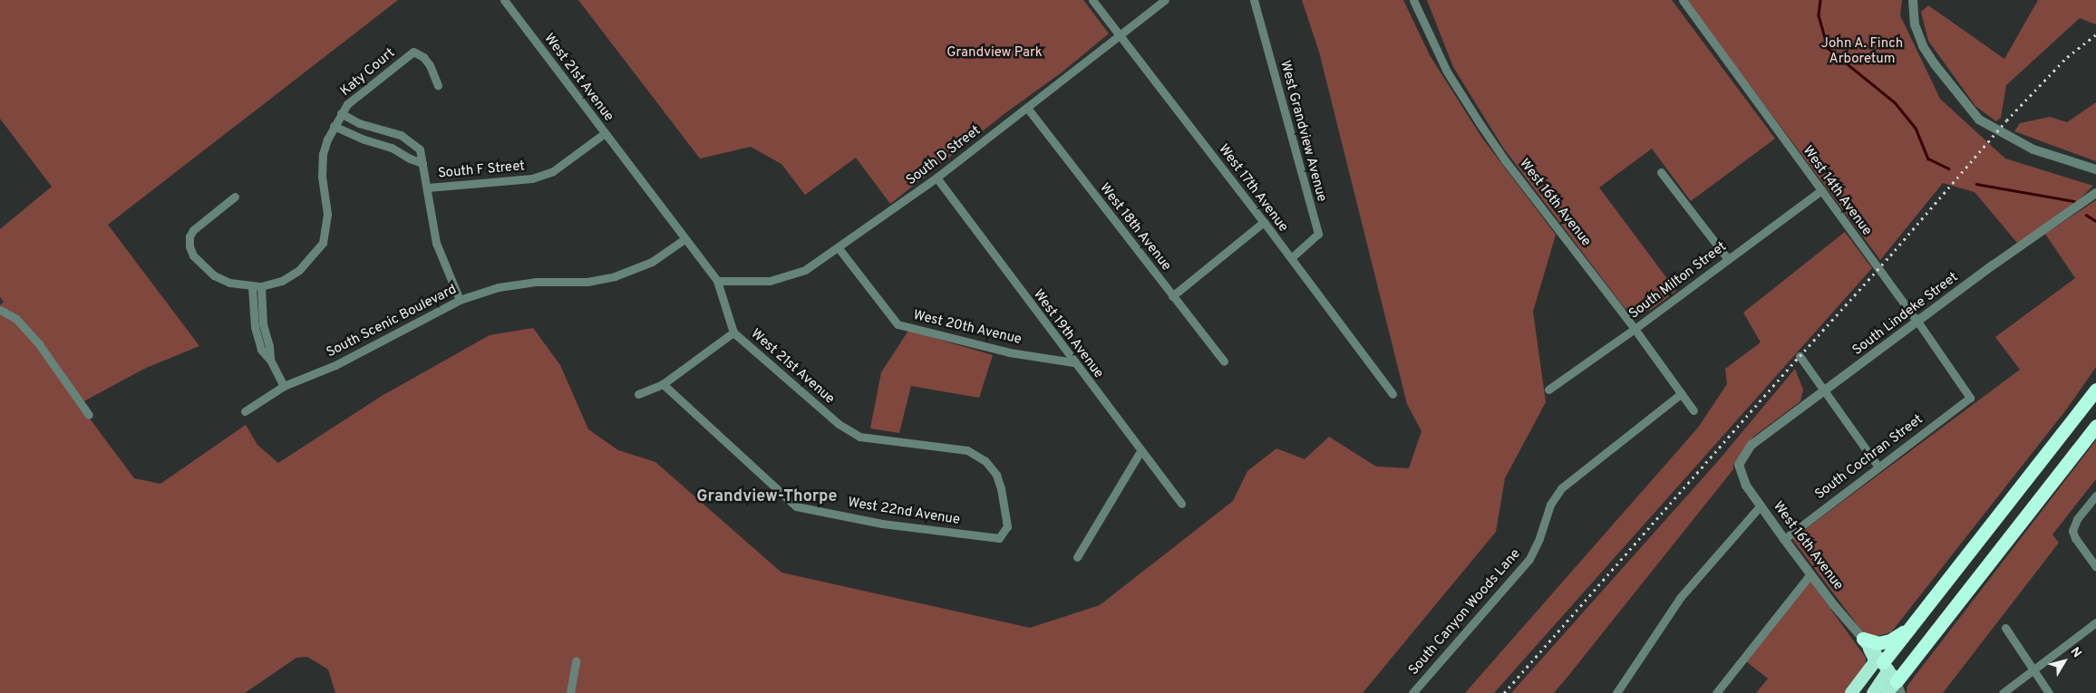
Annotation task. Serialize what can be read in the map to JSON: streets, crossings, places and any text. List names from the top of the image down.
{
  "streets": {
    "street": [
      "Katy Court",
      "West 21st Avenue",
      "West Grandview Avenue",
      "South D Street",
      "South F Street",
      "West 17th Avenue",
      "West 14th Avenue",
      "West 16th Avenue",
      "West 18th Avenue",
      "South Milton Street",
      "South Lindeke Street",
      "South Scenic Boulevard",
      "West 20th Avenue",
      "West 19th Avenue",
      "South Cochran Street",
      "West 22nd Avenue",
      "South Canyon Woods Lane"
    ]
  },
  "crossings": [
    ["West 21st Avenue", "South D Street"],
    ["West 21st Avenue", "South F Street"],
    ["West 21st Avenue", "South Scenic Boulevard"],
    ["West 21st Avenue", "West 22nd Avenue"],
    ["West Grandview Avenue", "West 17th Avenue"],
    ["South D Street", "West 17th Avenue"],
    ["South D Street", "West 18th Avenue"],
    ["South D Street", "West 20th Avenue"],
    ["South D Street", "West 19th Avenue"],
    ["West 14th Avenue", "South Milton Street"],
    ["West 14th Avenue", "South Lindeke Street"],
    ["West 14th Avenue", "South Cochran Street"],
    ["West 16th Avenue", "South Milton Street"],
    ["West 16th Avenue", "South Lindeke Street"],
    ["West 16th Avenue", "South Cochran Street"],
    ["West 16th Avenue", "South Canyon Woods Lane"],
    ["West 20th Avenue", "West 19th Avenue"]
  ],
  "districts": ["Grandview-Thorpe"],
  "parks": ["John A. Finch Arboretum", "Grandview Park"],
  "north": "top right"
}
